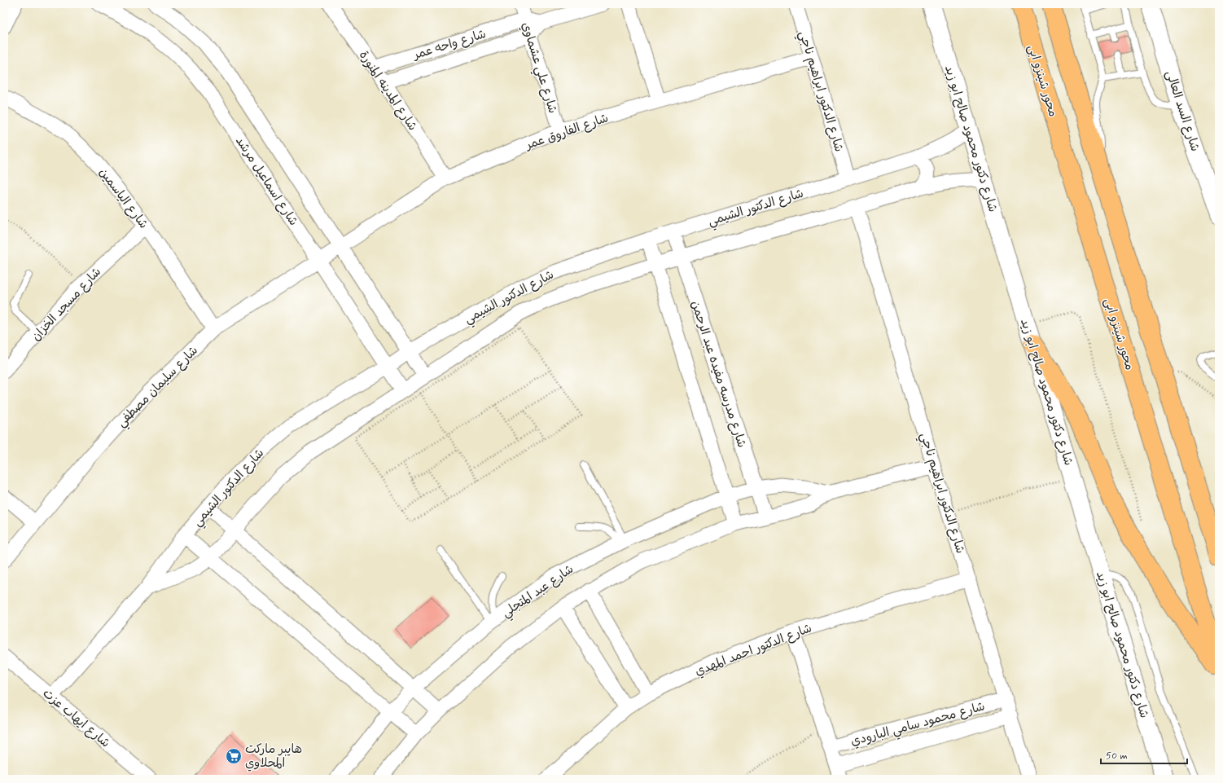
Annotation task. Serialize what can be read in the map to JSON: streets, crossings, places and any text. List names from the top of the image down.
{
  "streets": {
    "main road": ["محور شينزو ابى"],
    "street": [
      "شارع واحه عمر",
      "شارع علي عشماوي",
      "شارع المدينه المنورة",
      "شارع الدكتور ابراهيم ناجي",
      "شارع السد العالى",
      "شارع الفاروق عمر",
      "شارع دكتور محمود صالح ابو زيد",
      "شارع اسماعيل مرشد",
      "شارع الياسمين",
      "شارع الدكتور الشيمي",
      "شارع مسجد الخزان",
      "شارع مدرسه مفيده عبد الرحمن",
      "شارع سليمان مصطفي",
      "شارع عبد المتجلي",
      "شارع الدكتور احمد المهدي",
      "شارع ايهاب عزت",
      "شارع محمود سامي البارودي"
    ]
  },
  "crossings": [
    ["شارع واحه عمر", "شارع علي عشماوي"],
    ["شارع واحه عمر", "شارع المدينه المنورة"],
    ["شارع علي عشماوي", "شارع الفاروق عمر"],
    ["شارع المدينه المنورة", "شارع الفاروق عمر"],
    ["شارع الدكتور ابراهيم ناجي", "شارع الفاروق عمر"],
    ["شارع الدكتور ابراهيم ناجي", "شارع الدكتور الشيمي"],
    ["شارع الدكتور ابراهيم ناجي", "شارع عبد المتجلي"],
    ["شارع الدكتور ابراهيم ناجي", "شارع الدكتور احمد المهدي"],
    ["شارع الدكتور ابراهيم ناجي", "شارع محمود سامي البارودي"],
    ["شارع الفاروق عمر", "شارع سليمان مصطفي"],
    ["شارع دكتور محمود صالح ابو زيد", "شارع الدكتور الشيمي"],
    ["شارع اسماعيل مرشد", "شارع الدكتور الشيمي"],
    ["شارع اسماعيل مرشد", "شارع سليمان مصطفي"],
    ["شارع الياسمين", "شارع مسجد الخزان"],
    ["شارع الياسمين", "شارع سليمان مصطفي"],
    ["شارع الدكتور الشيمي", "شارع مدرسه مفيده عبد الرحمن"],
    ["شارع الدكتور الشيمي", "شارع ايهاب عزت"],
    ["شارع مدرسه مفيده عبد الرحمن", "شارع عبد المتجلي"]
  ],
  "places": {
    "supermarket": ["هايبر ماركت المحلاوي"]
  },
  "scale_bar": "50 m"
}
